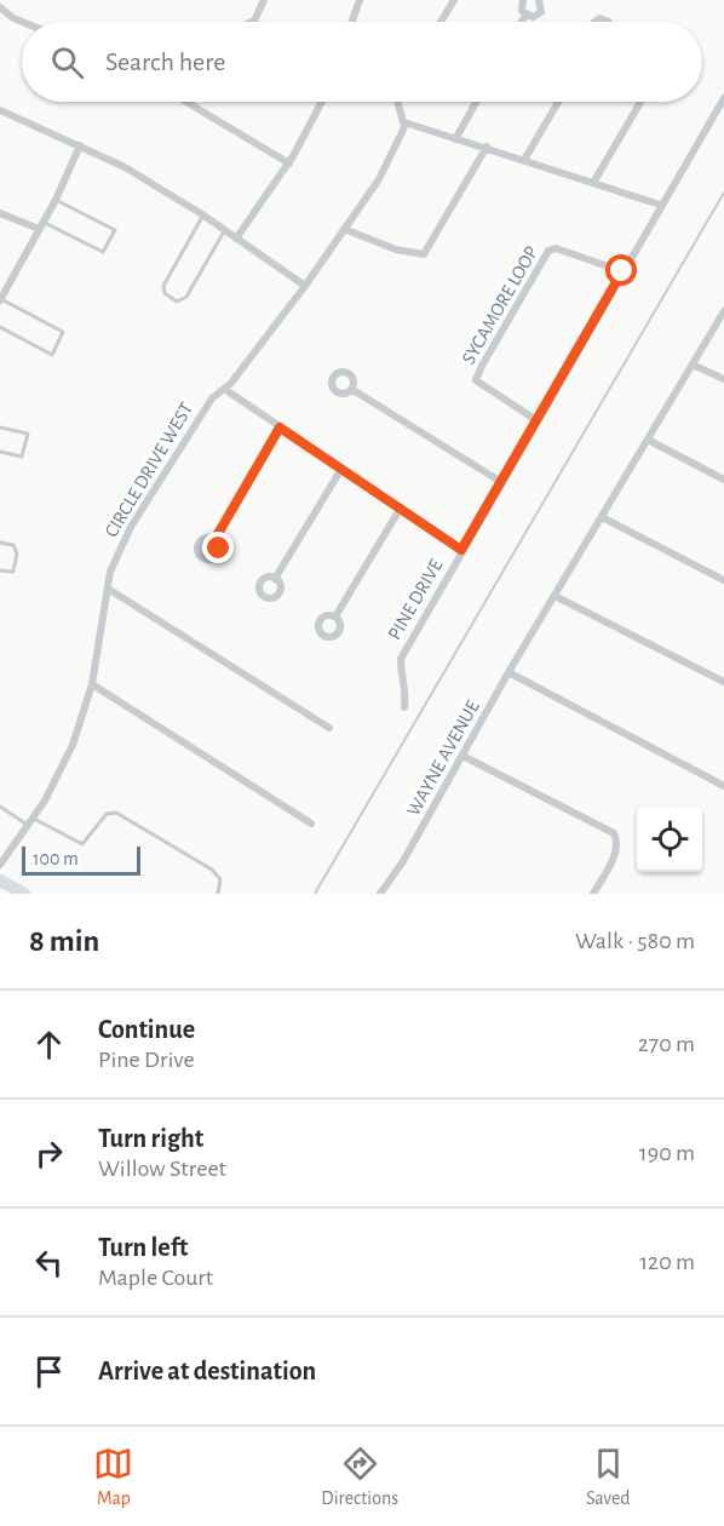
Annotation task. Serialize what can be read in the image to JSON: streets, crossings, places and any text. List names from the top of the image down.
{
  "streets": {
    "street": [
      "SYCAMORE LOOP",
      "CIRCLE DRIVE WEST",
      "PINE DRIVE",
      "WAYNE AVENUE"
    ]
  },
  "crossings": [
    ["SYCAMORE LOOP", "PINE DRIVE"]
  ],
  "scale_bar": "100 m",
  "page": {
    "search": "Search here",
    "scale": "100 m",
    "heading": ["8 min", "Walk · 580 m"],
    "list": [
      ["Continue", "Pine Drive", "270 m"],
      ["Turn right", "Willow Street", "190 m"],
      ["Turn left", "Maple Court", "120 m"],
      "Arrive at destination"
    ],
    "nav": ["Map", "Directions", "Saved"]
  }
}
